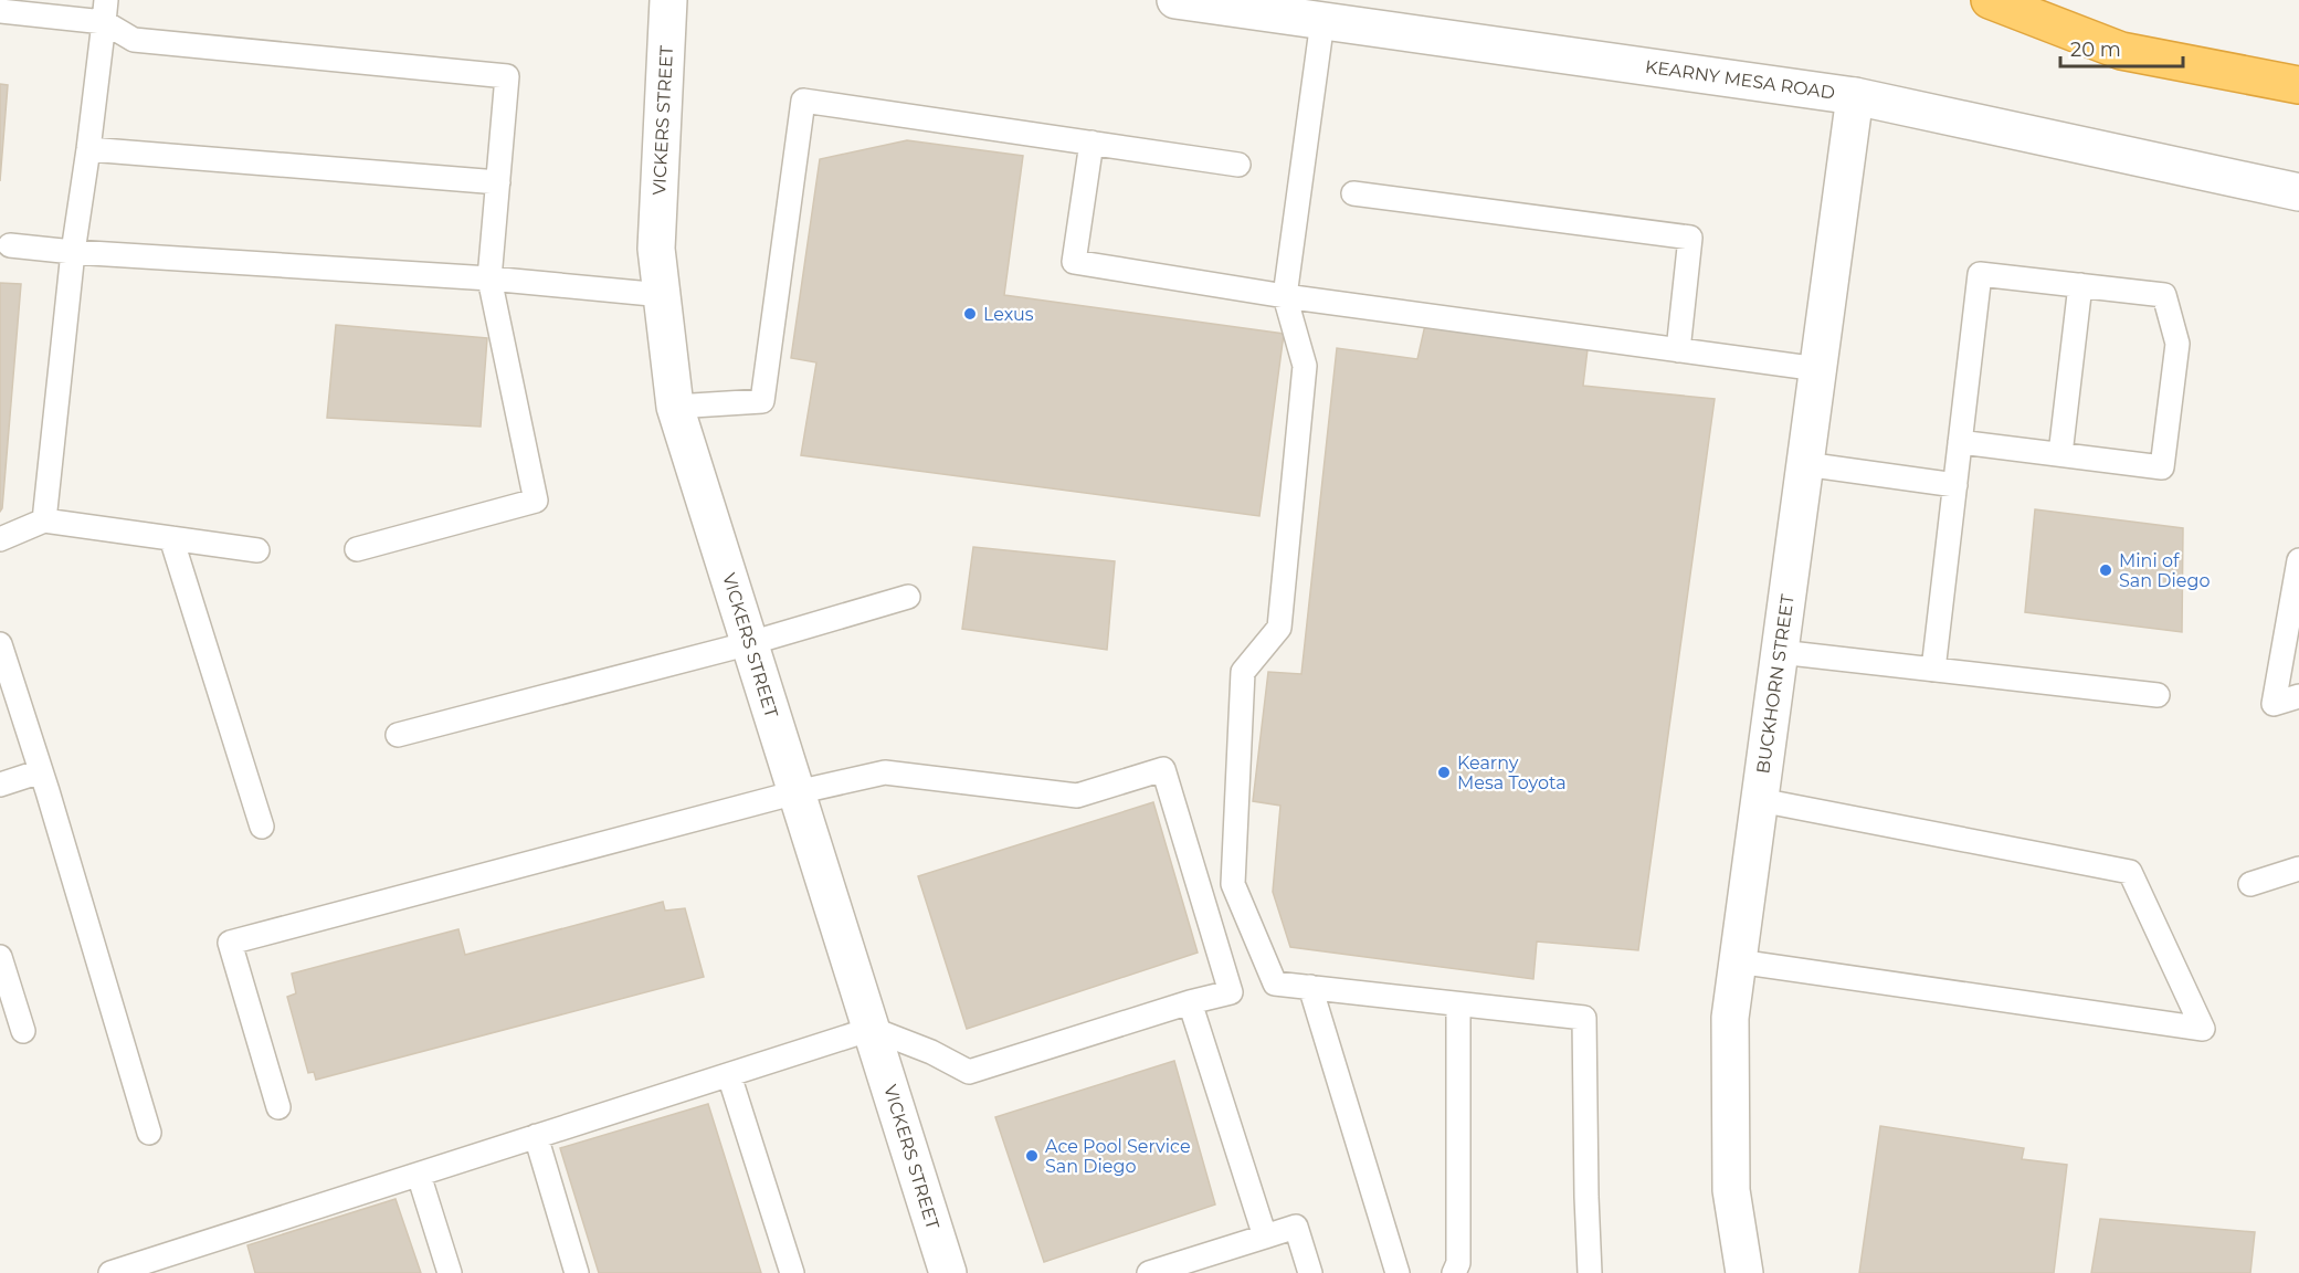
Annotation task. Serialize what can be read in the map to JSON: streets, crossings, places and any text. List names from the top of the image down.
{
  "streets": {
    "street": ["KEARNY MESA ROAD", "VICKERS STREET", "BUCKHORN STREET"]
  },
  "crossings": [
    ["KEARNY MESA ROAD", "BUCKHORN STREET"]
  ],
  "places": [
    "Lexus",
    "Mini of San Diego",
    "Kearny Mesa Toyota",
    "Ace Pool Service San Diego"
  ],
  "scale_bar": "20 m"
}
